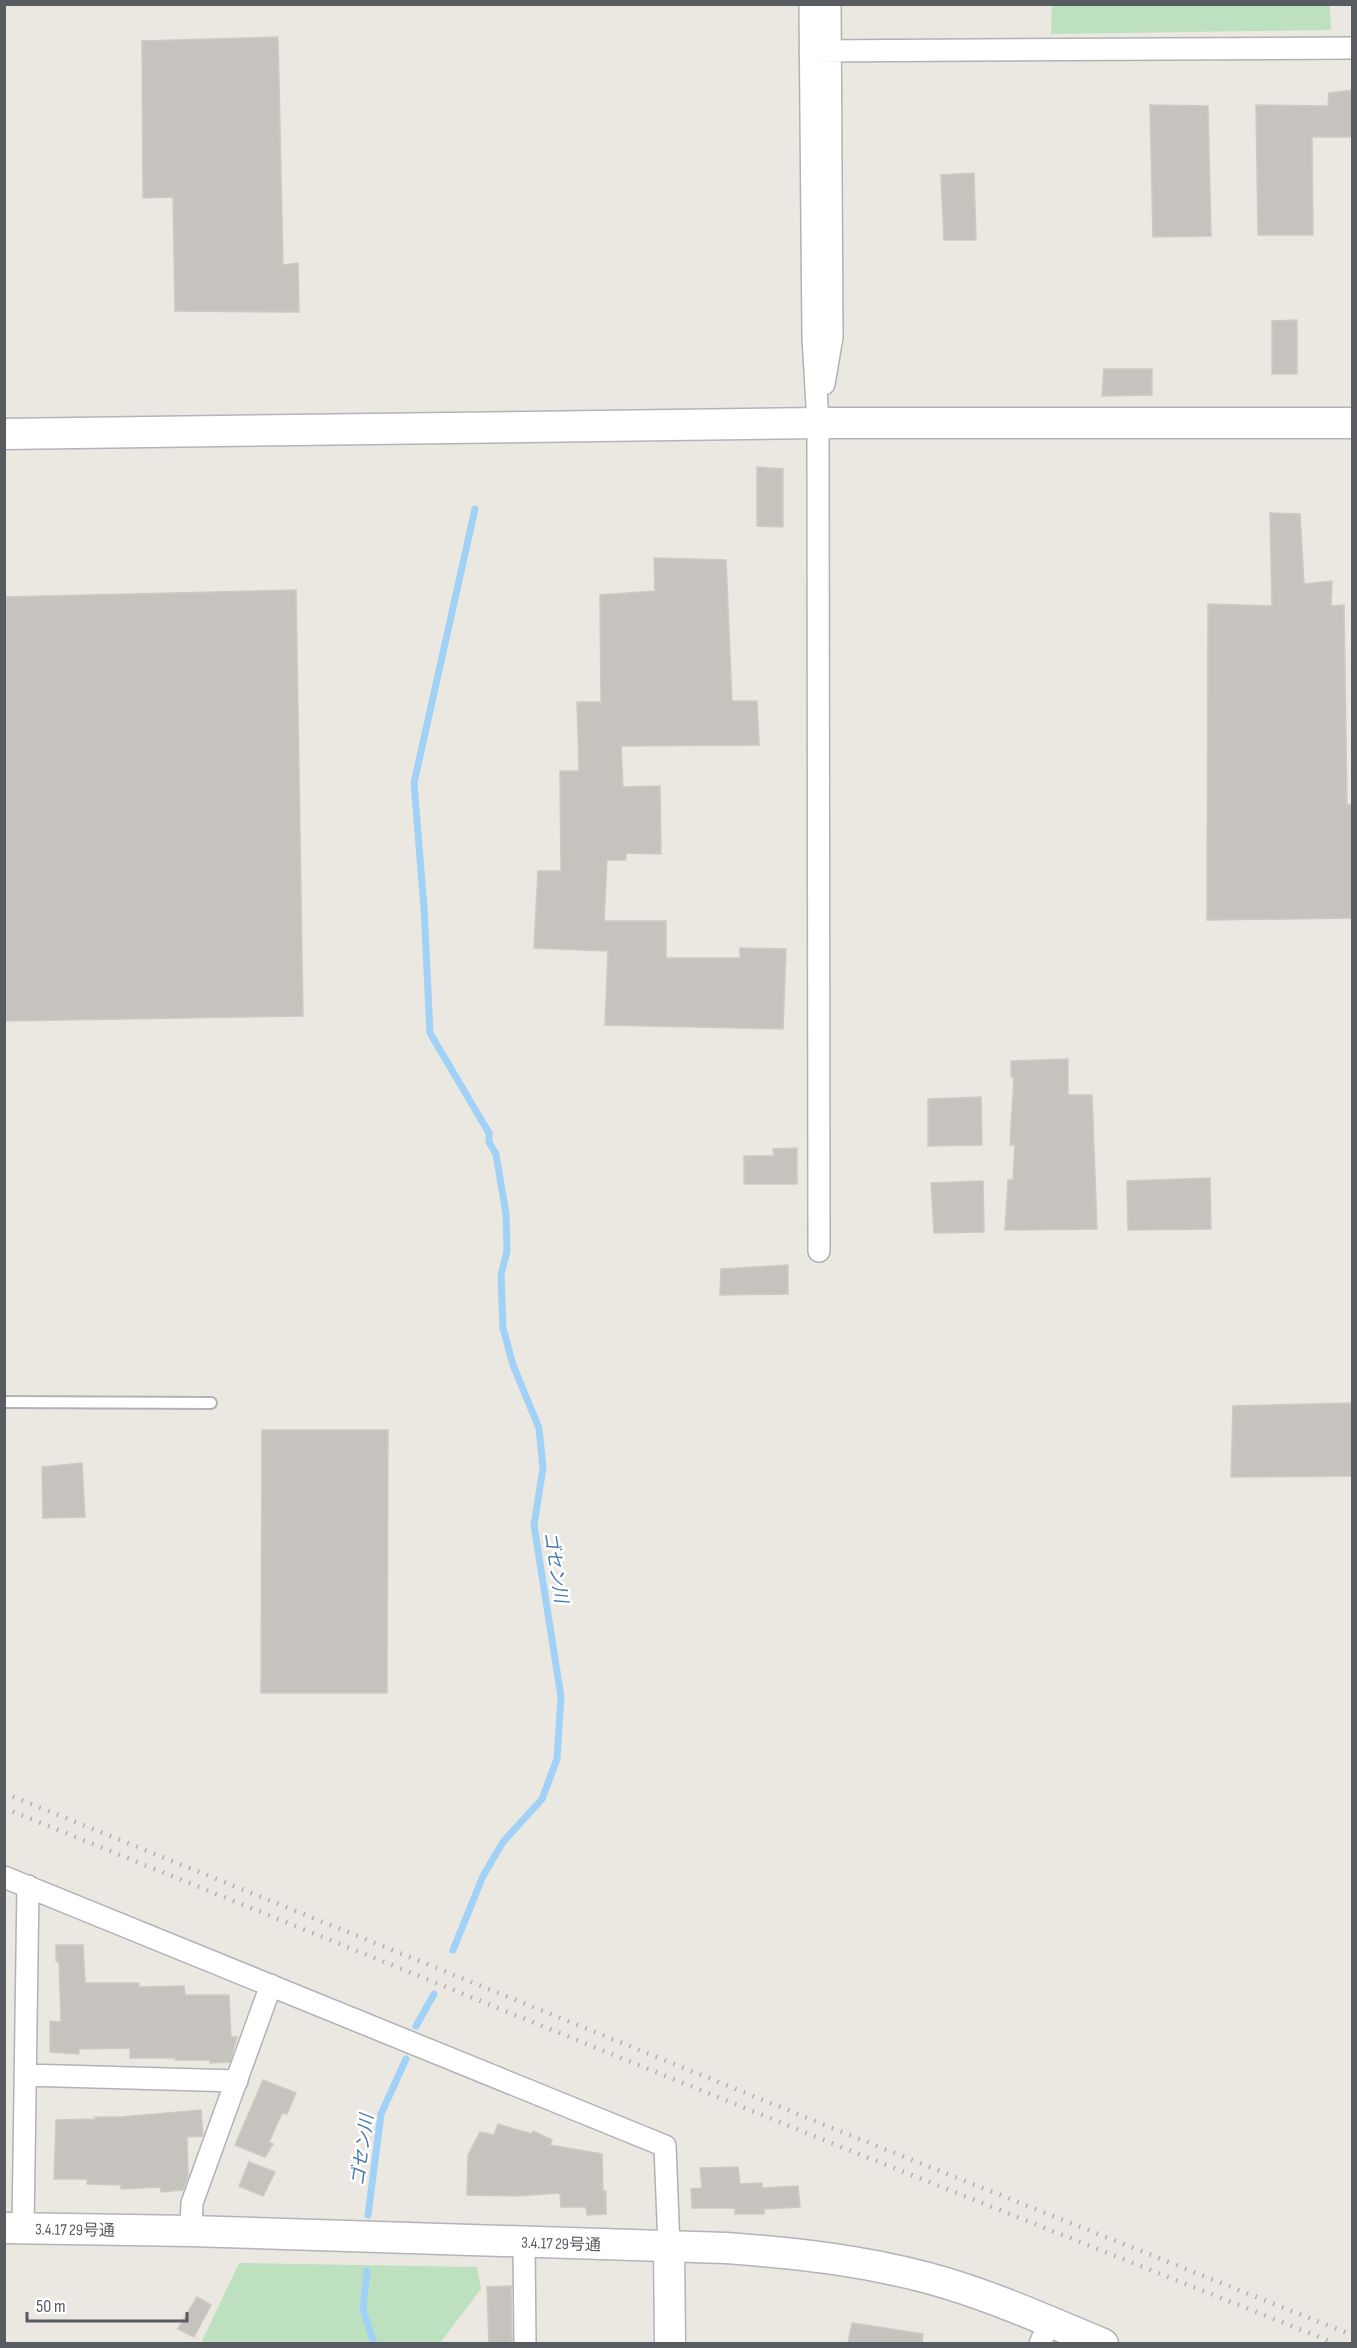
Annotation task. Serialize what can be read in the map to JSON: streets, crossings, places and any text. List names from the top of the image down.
{
  "streets": {
    "street": ["3.4.17 29号通"]
  },
  "water": ["ゴセン川"],
  "scale_bar": "50 m"
}
